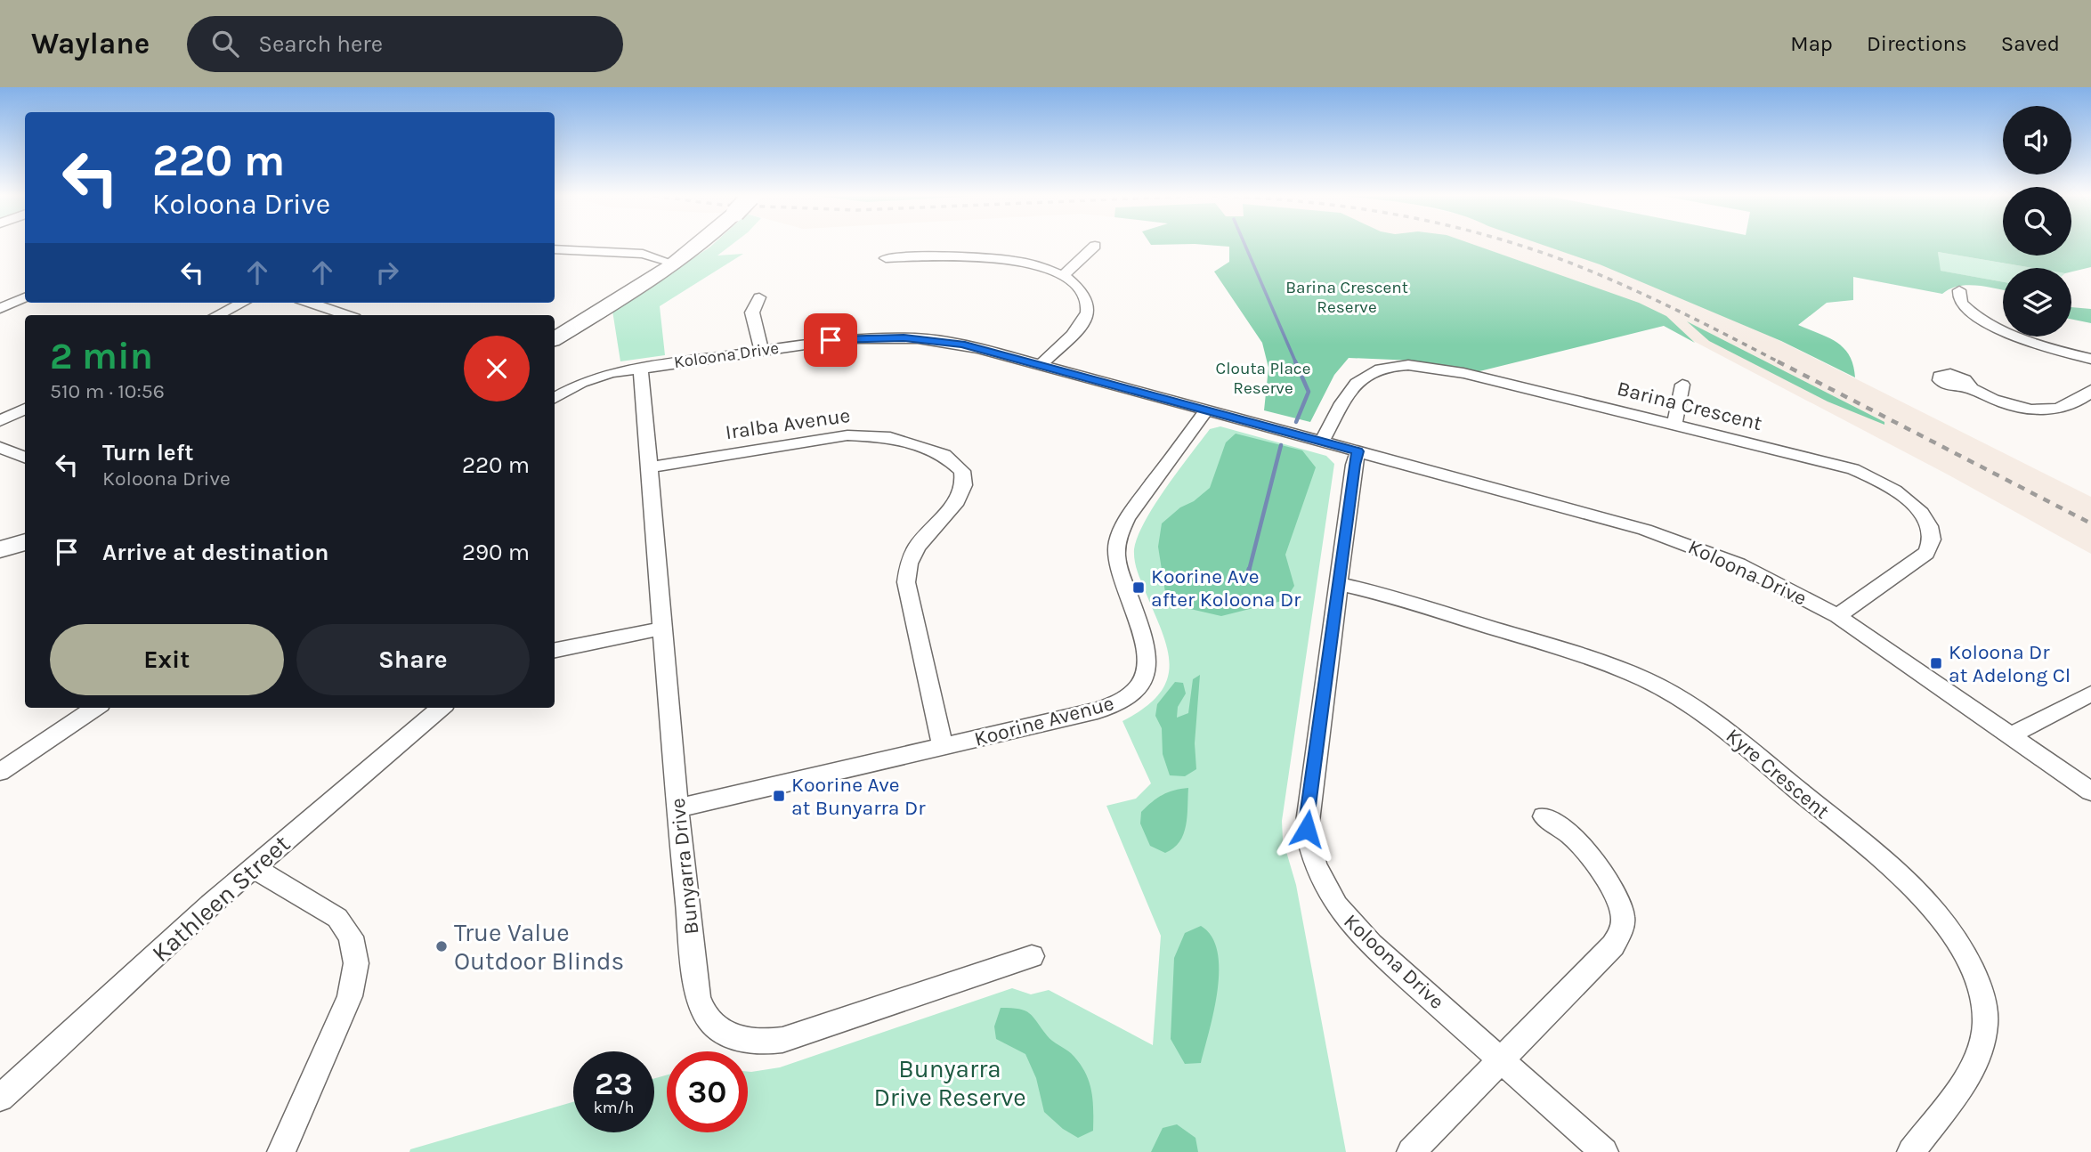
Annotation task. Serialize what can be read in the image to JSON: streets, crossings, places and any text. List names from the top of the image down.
{
  "streets": {
    "street": [
      "Koloona Drive",
      "Barina Crescent",
      "Iralba Avenue",
      "Koorine Avenue",
      "Kyre Crescent",
      "Bunyarra Drive",
      "Kathleen Street"
    ]
  },
  "crossings": [
    ["Koloona Drive", "Barina Crescent"],
    ["Koloona Drive", "Koorine Avenue"],
    ["Koloona Drive", "Kyre Crescent"],
    ["Koloona Drive", "Bunyarra Drive"],
    ["Iralba Avenue", "Koorine Avenue"],
    ["Iralba Avenue", "Bunyarra Drive"],
    ["Koorine Avenue", "Bunyarra Drive"]
  ],
  "parks": ["Barina Crescent Reserve", "Clouta Place Reserve", "Bunyarra Drive Reserve"],
  "places": {
    "transit": ["Koorine Ave after Koloona Dr", "Koloona Dr at Adelong Cl", "Koorine Ave at Bunyarra Dr"],
    "other": ["True Value Outdoor Blinds"]
  },
  "page": {
    "header": "Waylane",
    "search": "Search here",
    "nav": ["Map", "Directions", "Saved"],
    "turn": ["220 m", "Koloona Drive"],
    "heading": ["2 min", "510 m · 10:56"],
    "list": [
      {
        "name": "Turn left",
        "note": "Koloona Drive",
        "value": "220 m"
      },
      {
        "name": "Arrive at destination",
        "value": "290 m"
      }
    ],
    "buttons": ["Exit", "Share"],
    "speed": "23 km/h",
    "limit": "30"
  }
}
